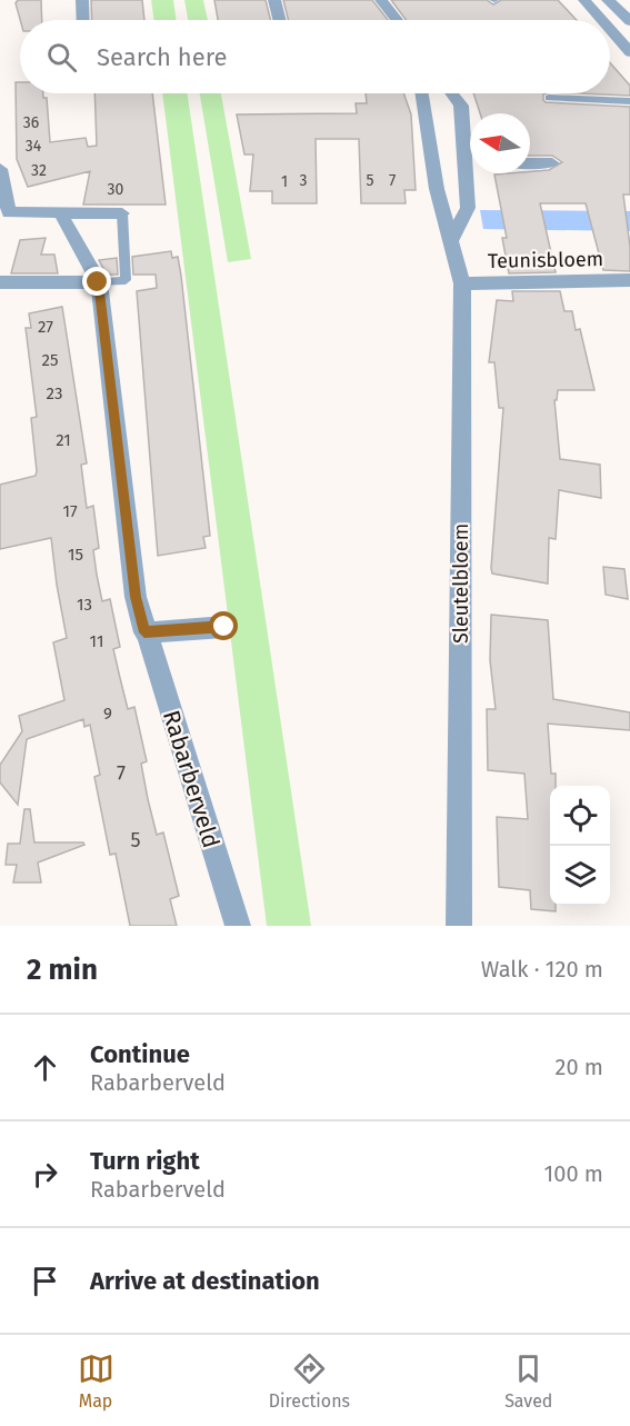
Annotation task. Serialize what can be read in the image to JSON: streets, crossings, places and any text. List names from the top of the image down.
{
  "streets": {
    "street": ["Teunisbloem", "Sleutelbloem", "Rabarberveld"]
  },
  "crossings": [
    ["Teunisbloem", "Sleutelbloem"]
  ],
  "house_numbers": [
    "36",
    "34",
    "32",
    "3",
    "5",
    "7",
    "1",
    "30",
    "27",
    "25",
    "23",
    "21",
    "17",
    "15",
    "13",
    "11",
    "9",
    "7",
    "5"
  ],
  "north": "left",
  "page": {
    "search": "Search here",
    "heading": ["2 min", "Walk · 120 m"],
    "list": [
      ["Continue", "Rabarberveld", "20 m"],
      ["Turn right", "Rabarberveld", "100 m"],
      "Arrive at destination"
    ],
    "nav": ["Map", "Directions", "Saved"]
  }
}
